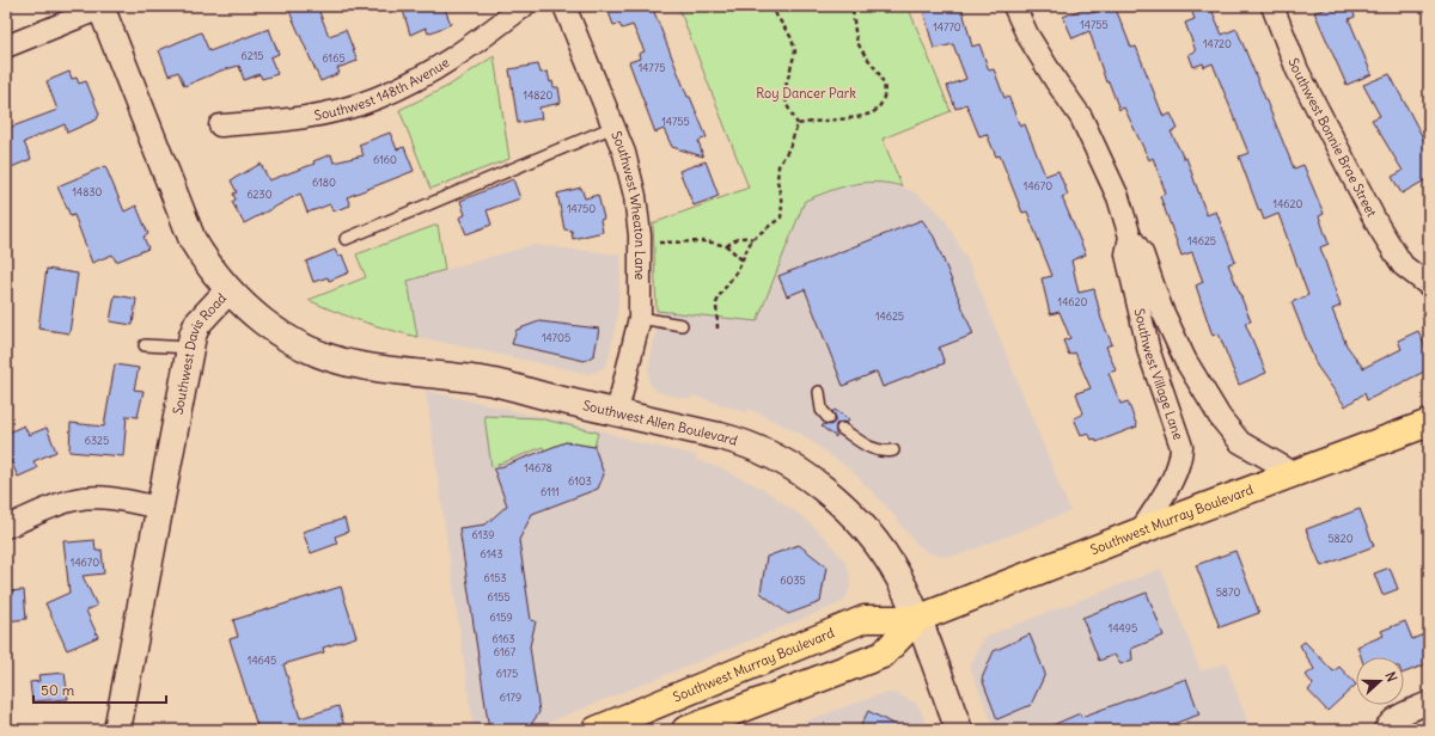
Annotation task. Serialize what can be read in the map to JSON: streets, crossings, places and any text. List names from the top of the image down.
{
  "streets": {
    "main road": ["Southwest Murray Boulevard"],
    "street": [
      "Southwest 148th Avenue",
      "Southwest Bonnie Brae Street",
      "Southwest Wheaton Lane",
      "Southwest Davis Road",
      "Southwest Village Lane",
      "Southwest Allen Boulevard"
    ]
  },
  "crossings": [
    ["Southwest Wheaton Lane", "Southwest Allen Boulevard"],
    ["Southwest Davis Road", "Southwest Allen Boulevard"],
    ["Southwest Village Lane", "Southwest Murray Boulevard"],
    ["Southwest Allen Boulevard", "Southwest Murray Boulevard"]
  ],
  "parks": ["Roy Dancer Park"],
  "house_numbers": [
    "14755",
    "14770",
    "14720",
    "6215",
    "6165",
    "14775",
    "14820",
    "14755",
    "6160",
    "6180",
    "14670",
    "14830",
    "6230",
    "14620",
    "14750",
    "14625",
    "14620",
    "14625",
    "14705",
    "6325",
    "14678",
    "6103",
    "6111",
    "6139",
    "5820",
    "6143",
    "14670",
    "6153",
    "6035",
    "5870",
    "6155",
    "6159",
    "14495",
    "6163",
    "6167",
    "14645",
    "6175",
    "6179"
  ],
  "scale_bar": "50 m",
  "north": "right"
}
